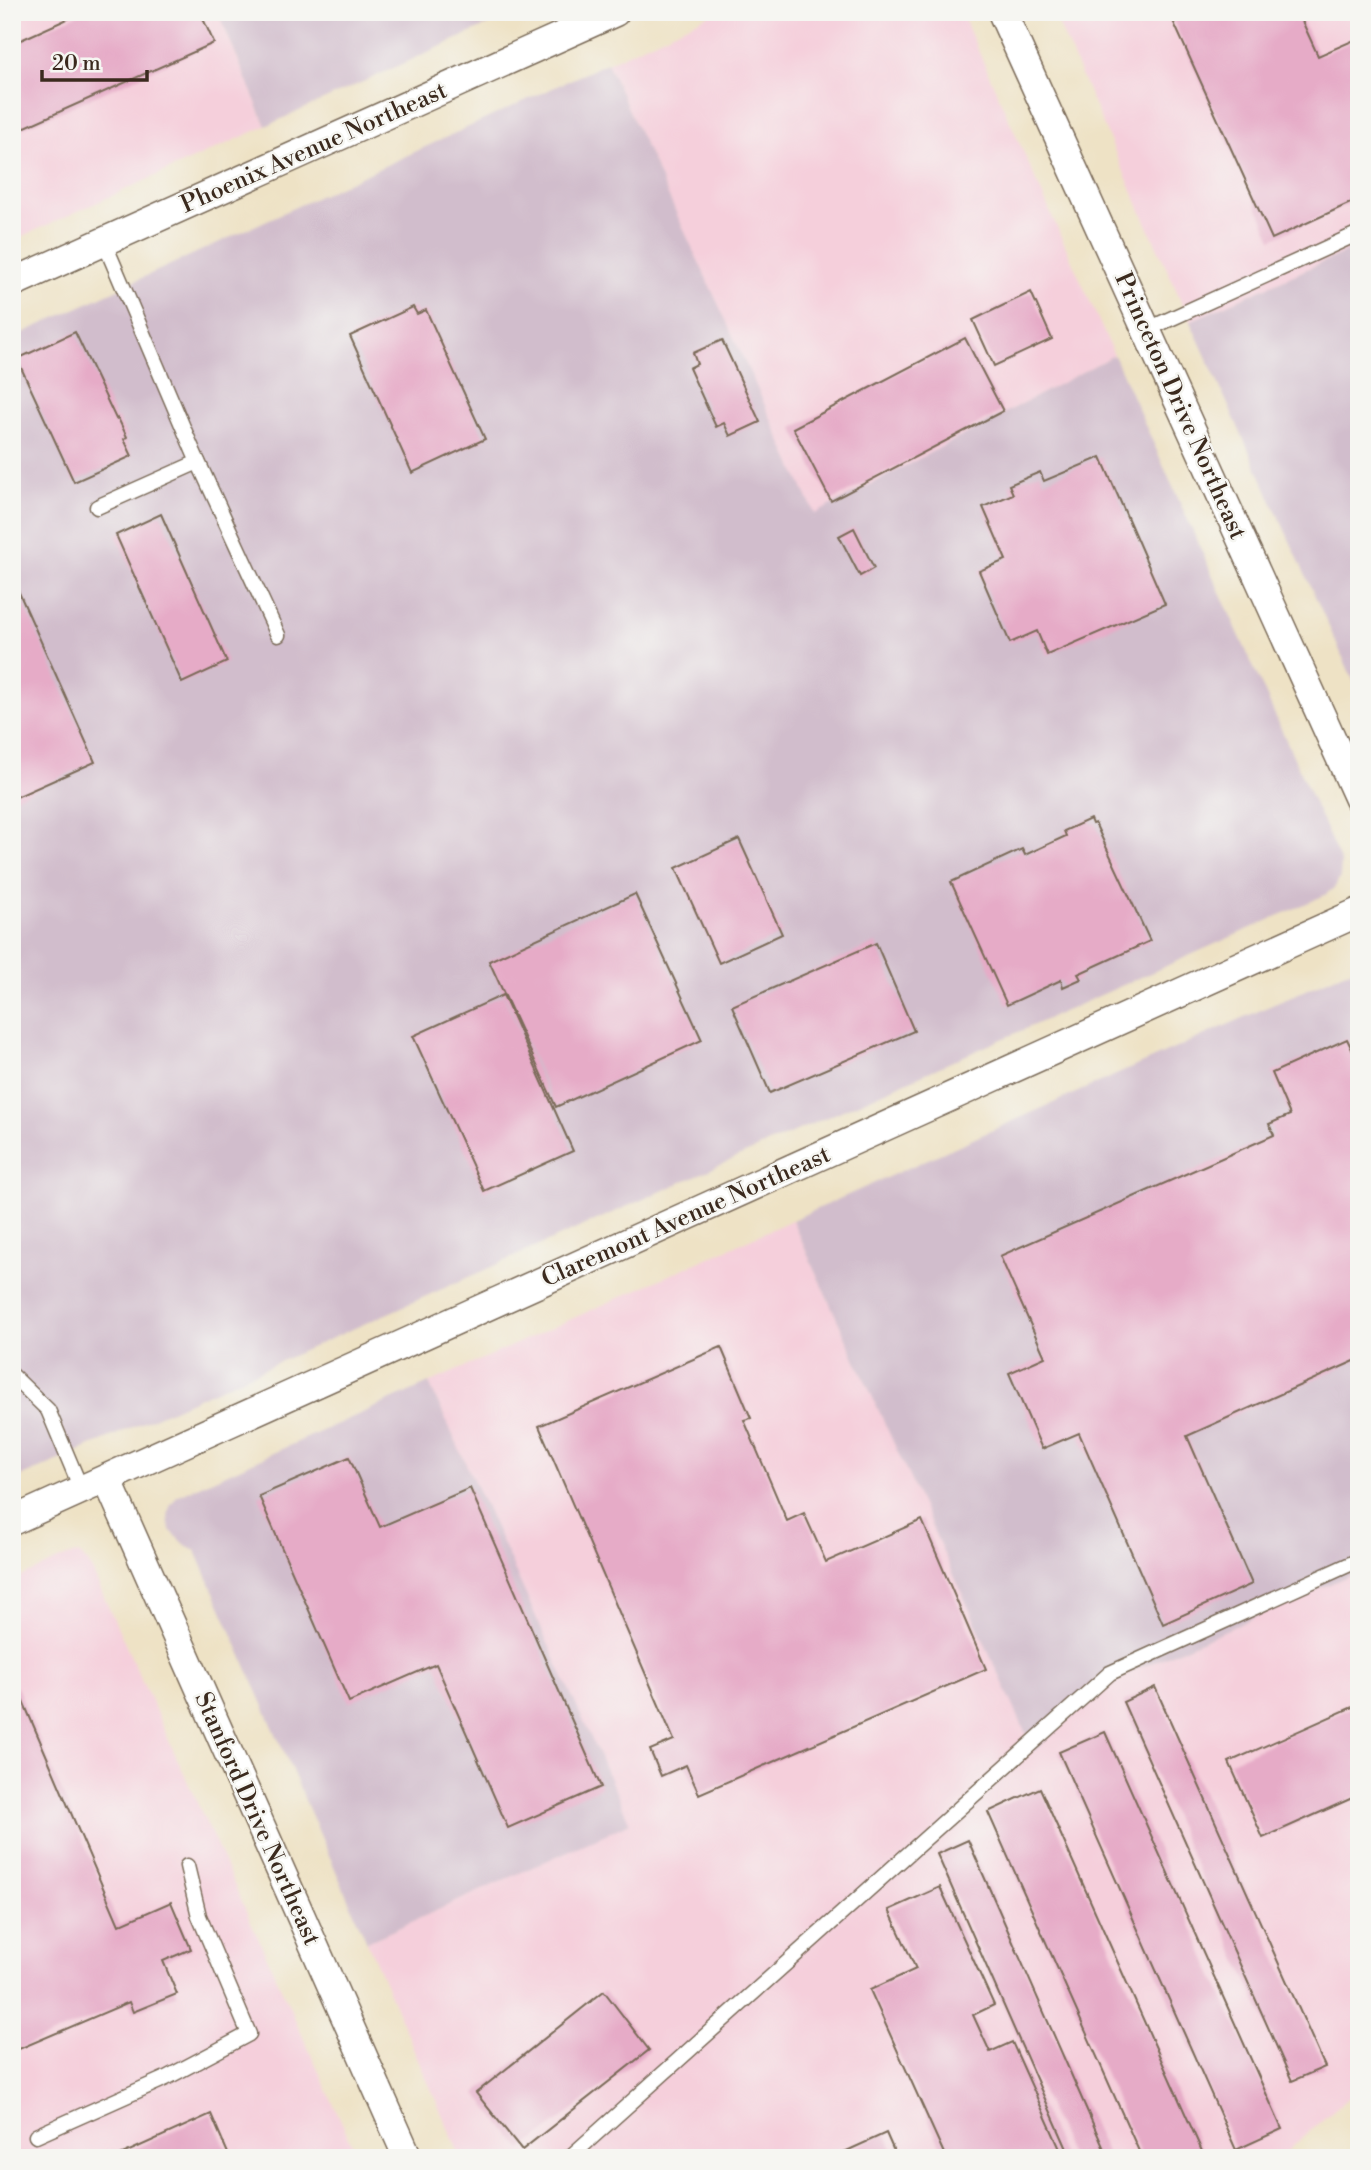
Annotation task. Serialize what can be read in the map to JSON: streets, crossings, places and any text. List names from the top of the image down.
{
  "streets": {
    "street": [
      "Phoenix Avenue Northeast",
      "Princeton Drive Northeast",
      "Claremont Avenue Northeast",
      "Stanford Drive Northeast"
    ]
  },
  "crossings": [
    ["Claremont Avenue Northeast", "Stanford Drive Northeast"]
  ],
  "scale_bar": "20 m"
}
